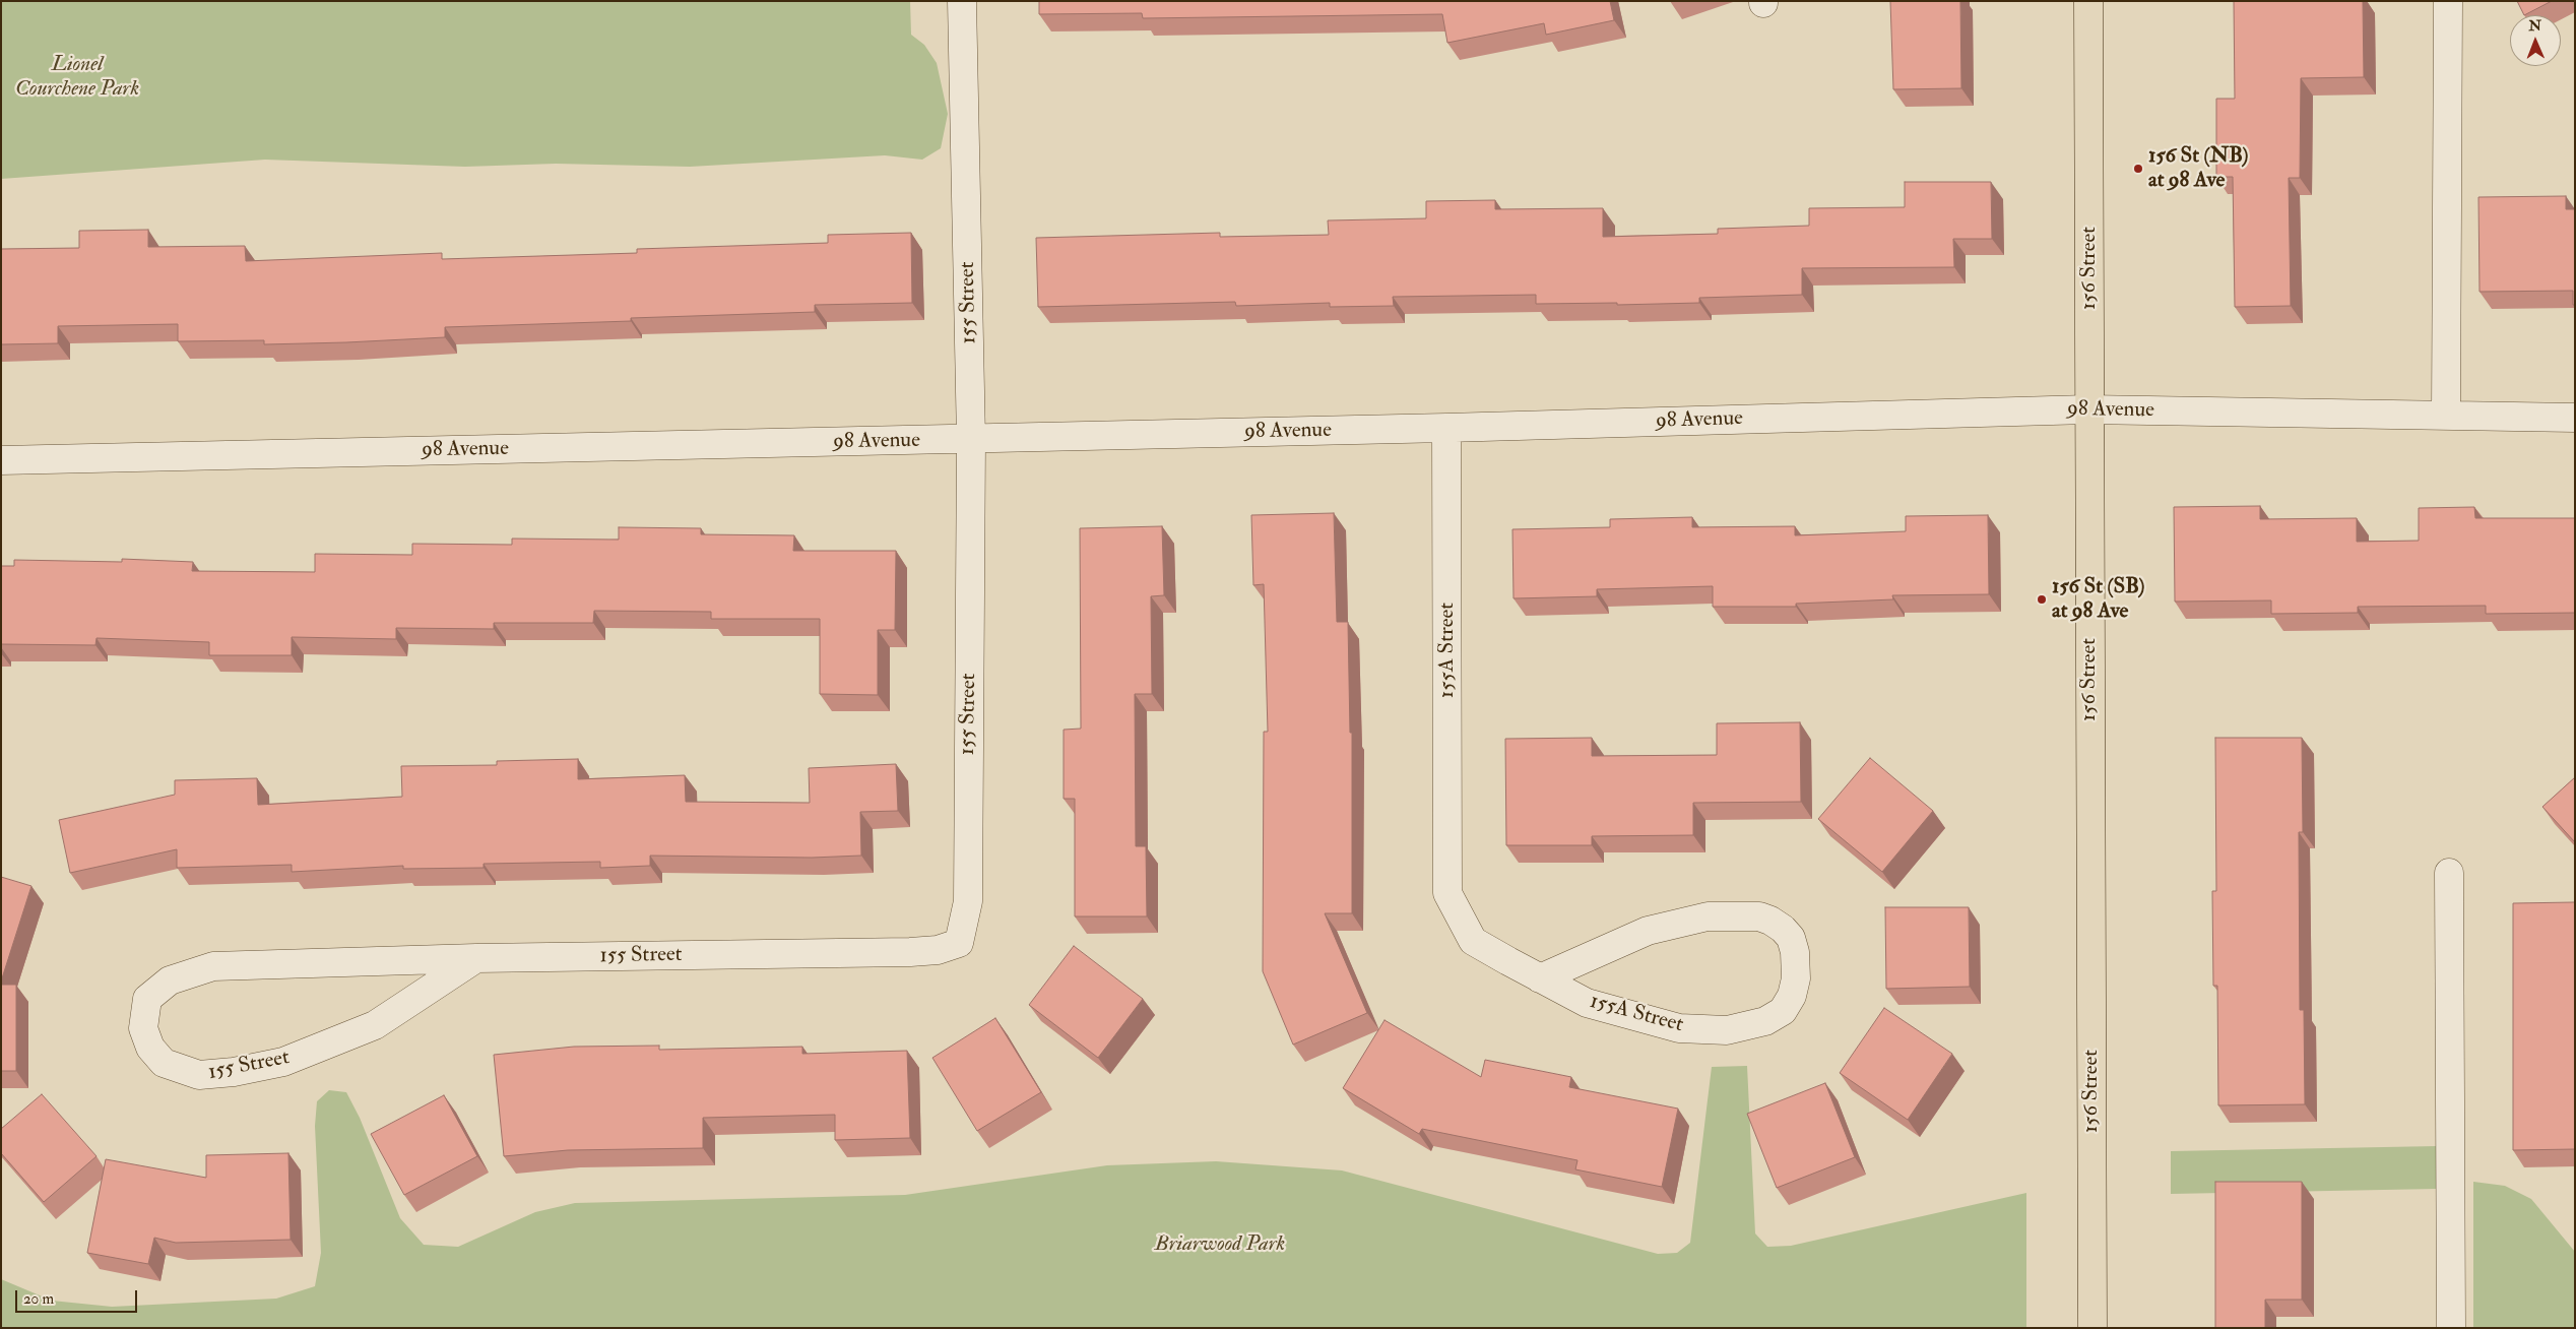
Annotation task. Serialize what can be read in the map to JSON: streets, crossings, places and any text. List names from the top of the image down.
{
  "streets": {
    "main road": ["156 Street"],
    "street": ["155 Street", "98 Avenue", "155A Street"]
  },
  "crossings": [
    ["156 Street", "98 Avenue"],
    ["155 Street", "98 Avenue"],
    ["98 Avenue", "155A Street"]
  ],
  "parks": ["Lionel Courchene Park", "Briarwood Park"],
  "places": ["156 St (NB) at 98 Ave", "156 St (SB) at 98 Ave"],
  "scale_bar": "20 m",
  "north": "top"
}
